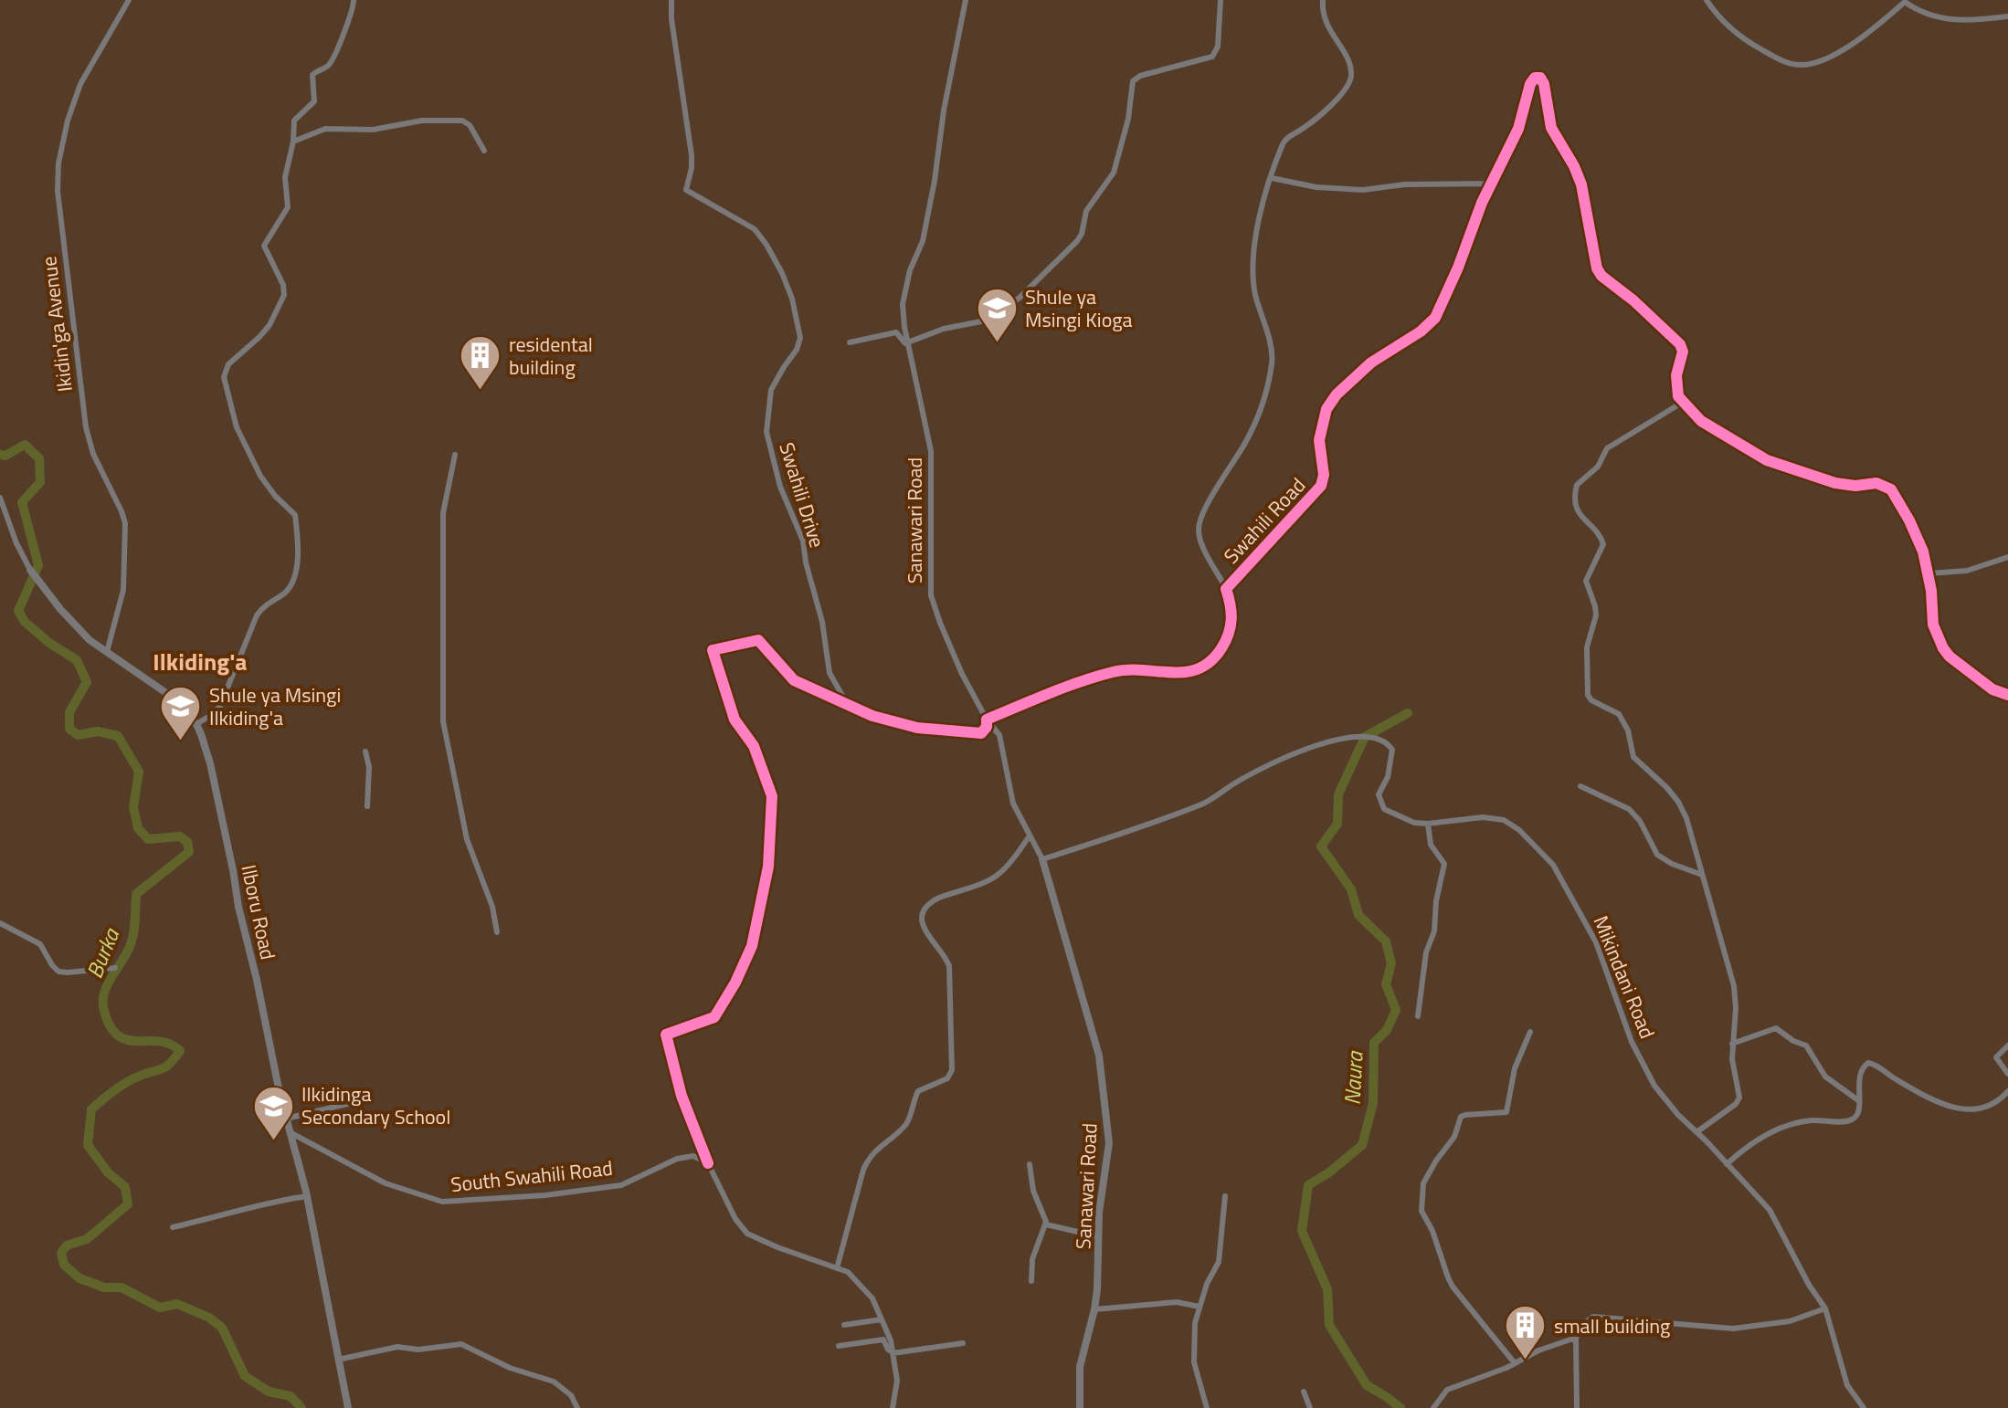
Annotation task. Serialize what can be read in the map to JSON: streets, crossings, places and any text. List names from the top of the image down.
{
  "streets": {
    "street": [
      "Ikidin'ga Avenue",
      "Swahili Drive",
      "Sanawari Road",
      "Swahili Road",
      "Ilboru Road",
      "Mikindani Road",
      "South Swahili Road"
    ]
  },
  "crossings": [
    ["Ikidin'ga Avenue", "Ilboru Road"],
    ["Swahili Drive", "Swahili Road"],
    ["Sanawari Road", "Swahili Road"],
    ["Sanawari Road", "Mikindani Road"],
    ["Swahili Road", "South Swahili Road"],
    ["Ilboru Road", "South Swahili Road"]
  ],
  "districts": ["Ilkiding'a"],
  "water": ["Burka", "Naura"],
  "places": {
    "school or university": ["Shule ya Msingi Kioga", "Shule ya Msingi Ilkiding'a", "Ilkidinga Secondary School"],
    "building": ["residental building", "small building"]
  }
}
